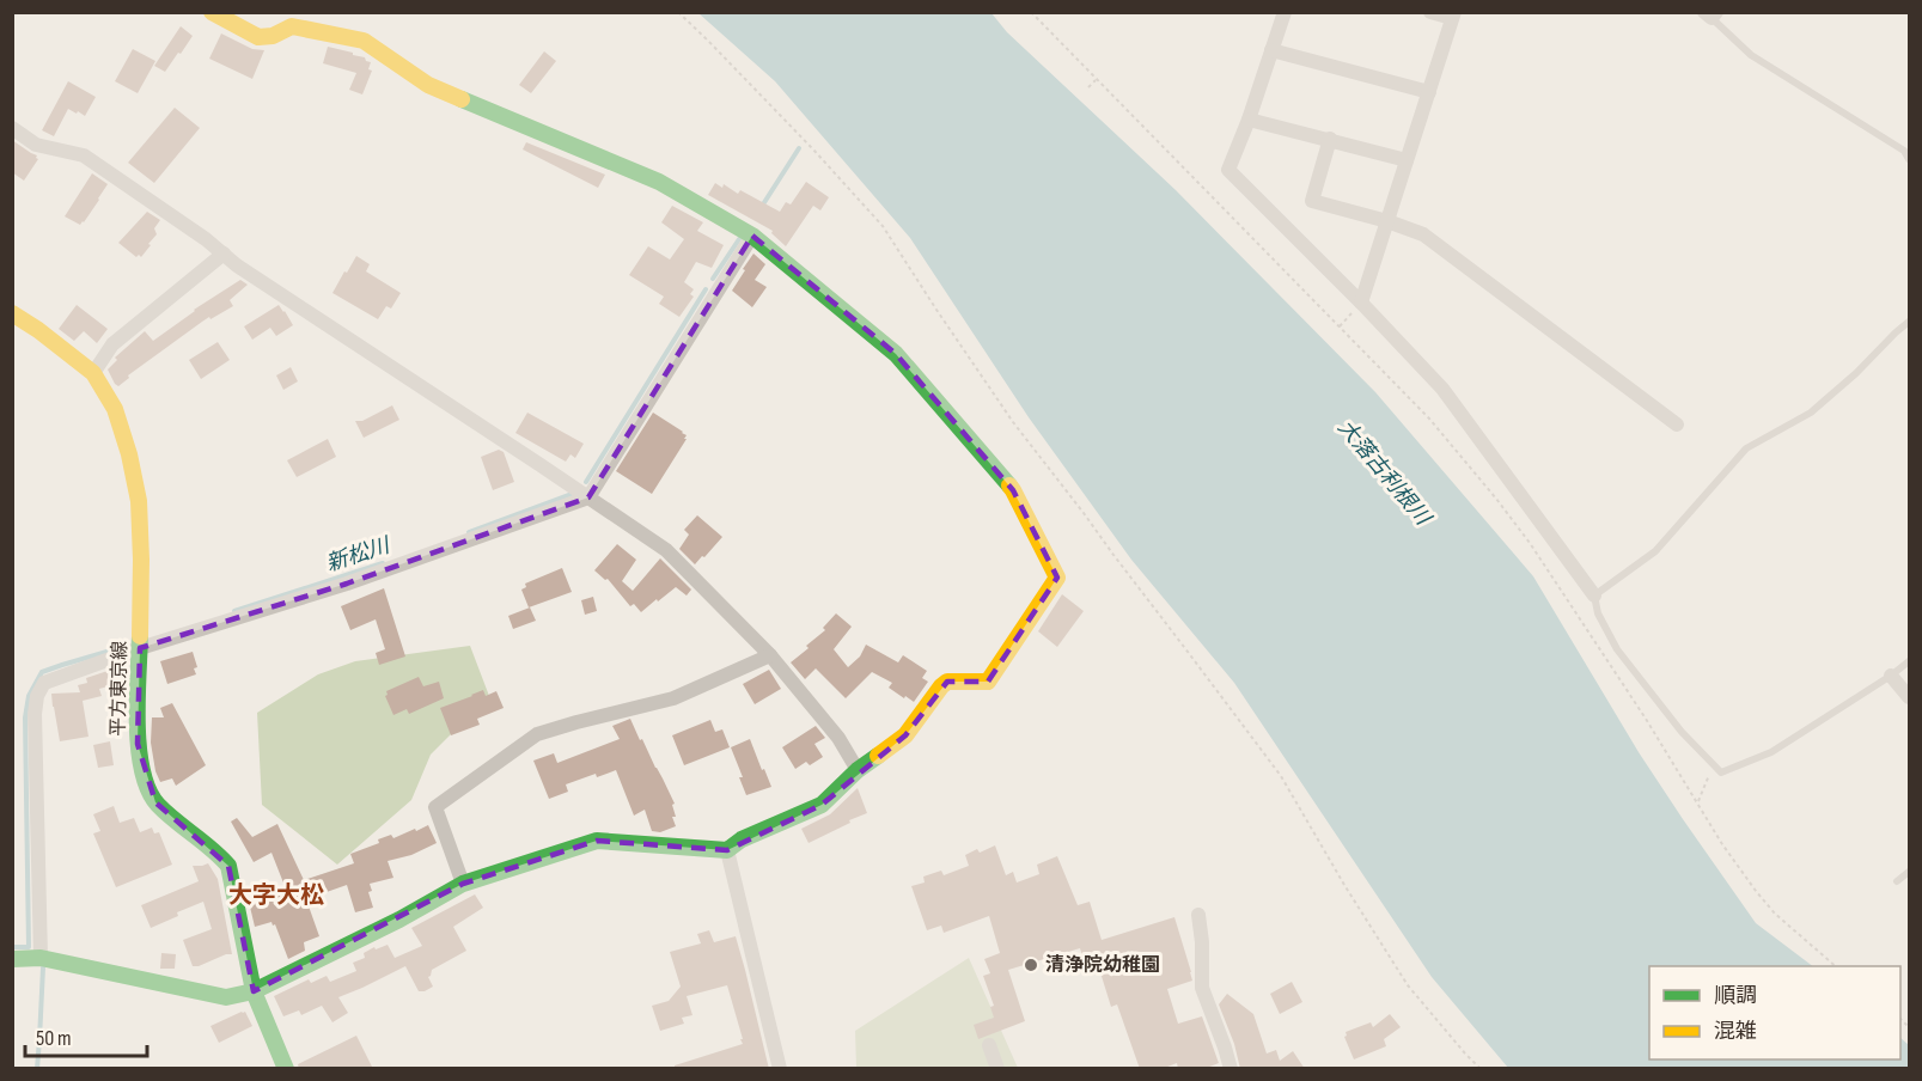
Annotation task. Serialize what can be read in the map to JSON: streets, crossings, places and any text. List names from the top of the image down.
{
  "streets": {
    "street": ["平方東京線"]
  },
  "districts": ["大字大松"],
  "water": ["大落古利根川", "新松川"],
  "places": ["清浄院幼稚園"],
  "legend": ["順調", "混雑"],
  "scale_bar": "50 m"
}
